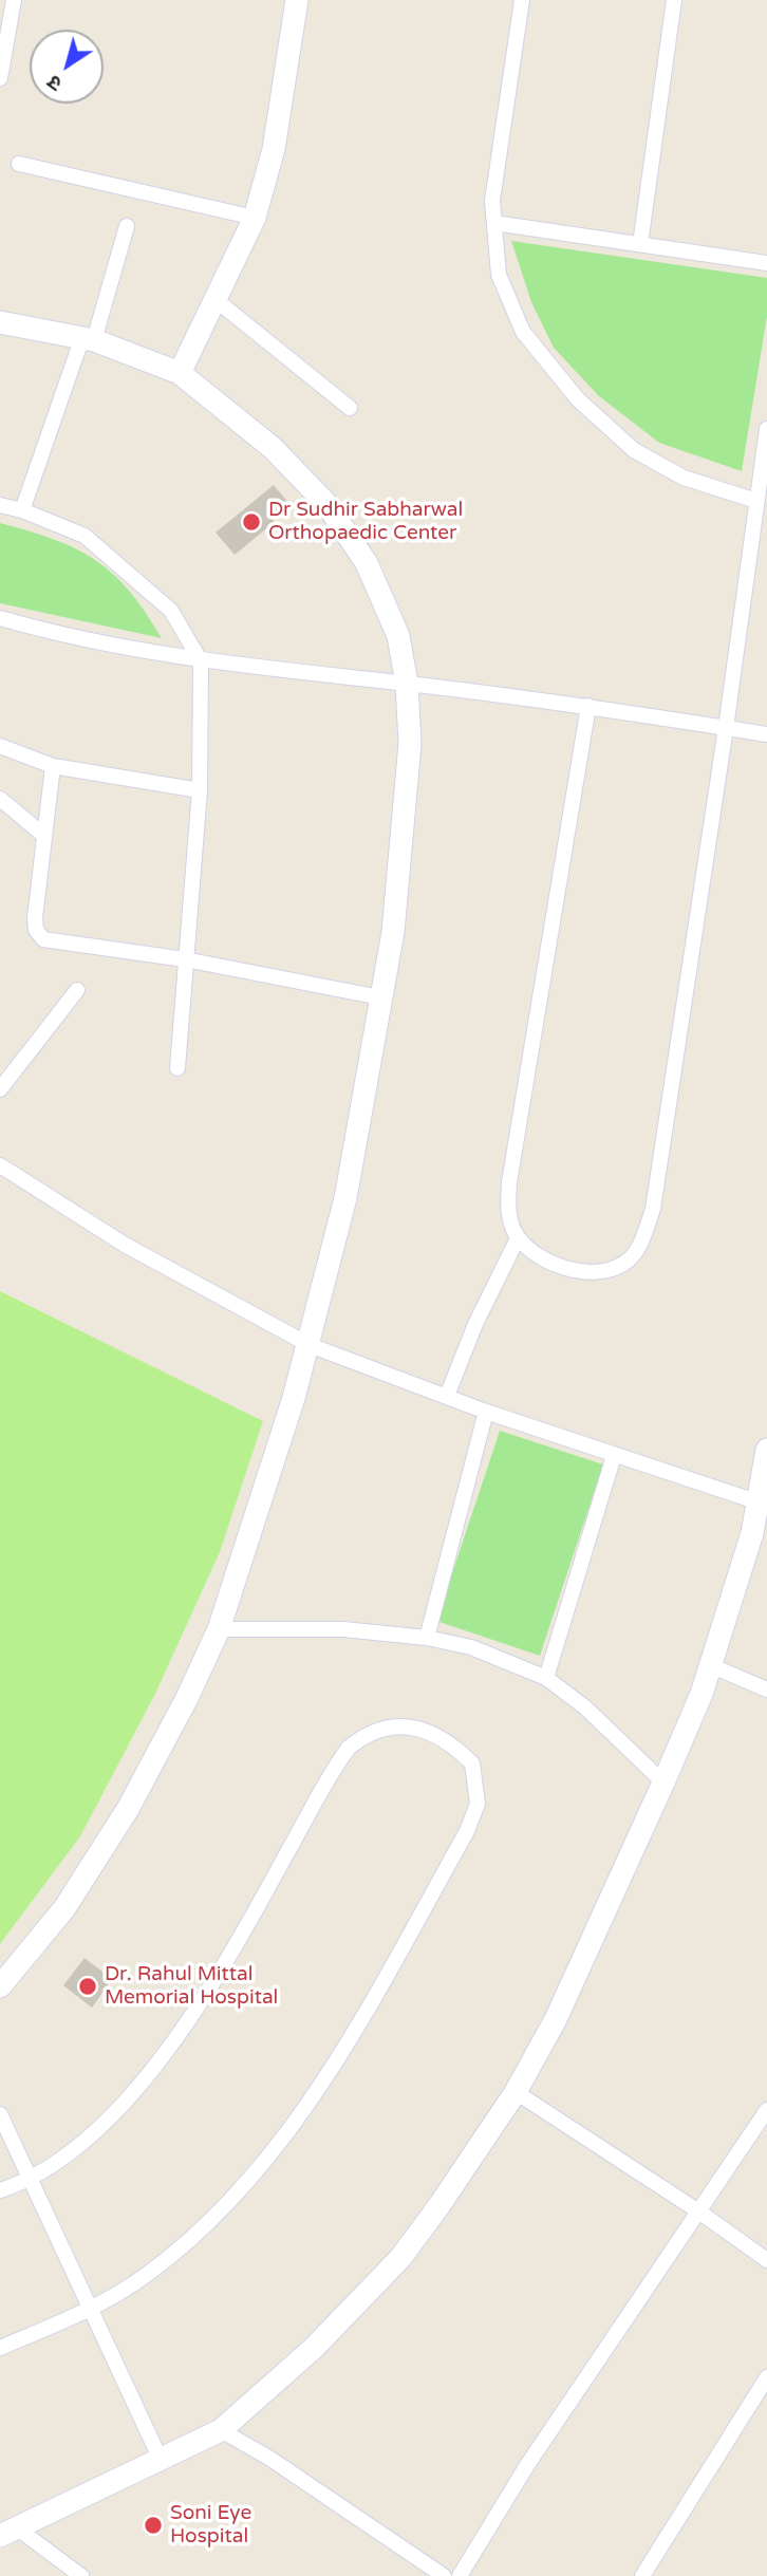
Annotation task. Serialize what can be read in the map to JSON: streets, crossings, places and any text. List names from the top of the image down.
{
  "places": ["Dr Sudhir Sabharwal Orthopaedic Center", "Dr. Rahul Mittal Memorial Hospital", "Soni Eye Hospital"],
  "north": "bottom left"
}
